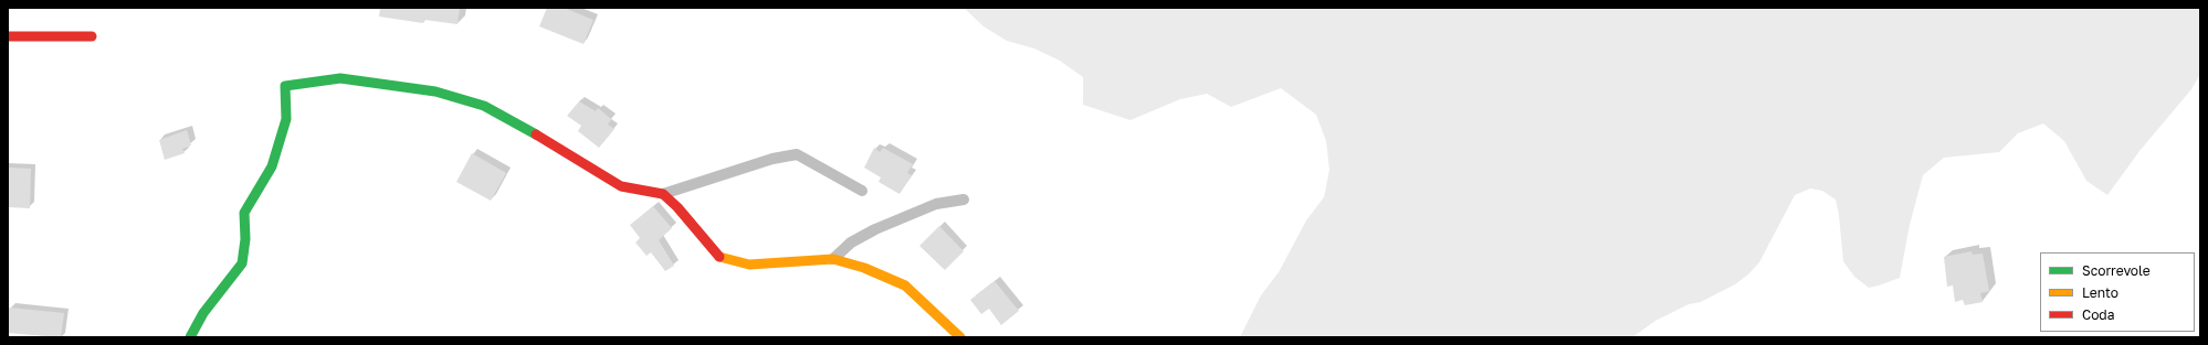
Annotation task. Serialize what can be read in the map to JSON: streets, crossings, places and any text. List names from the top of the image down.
{
  "legend": ["Scorrevole", "Lento", "Coda"]
}
